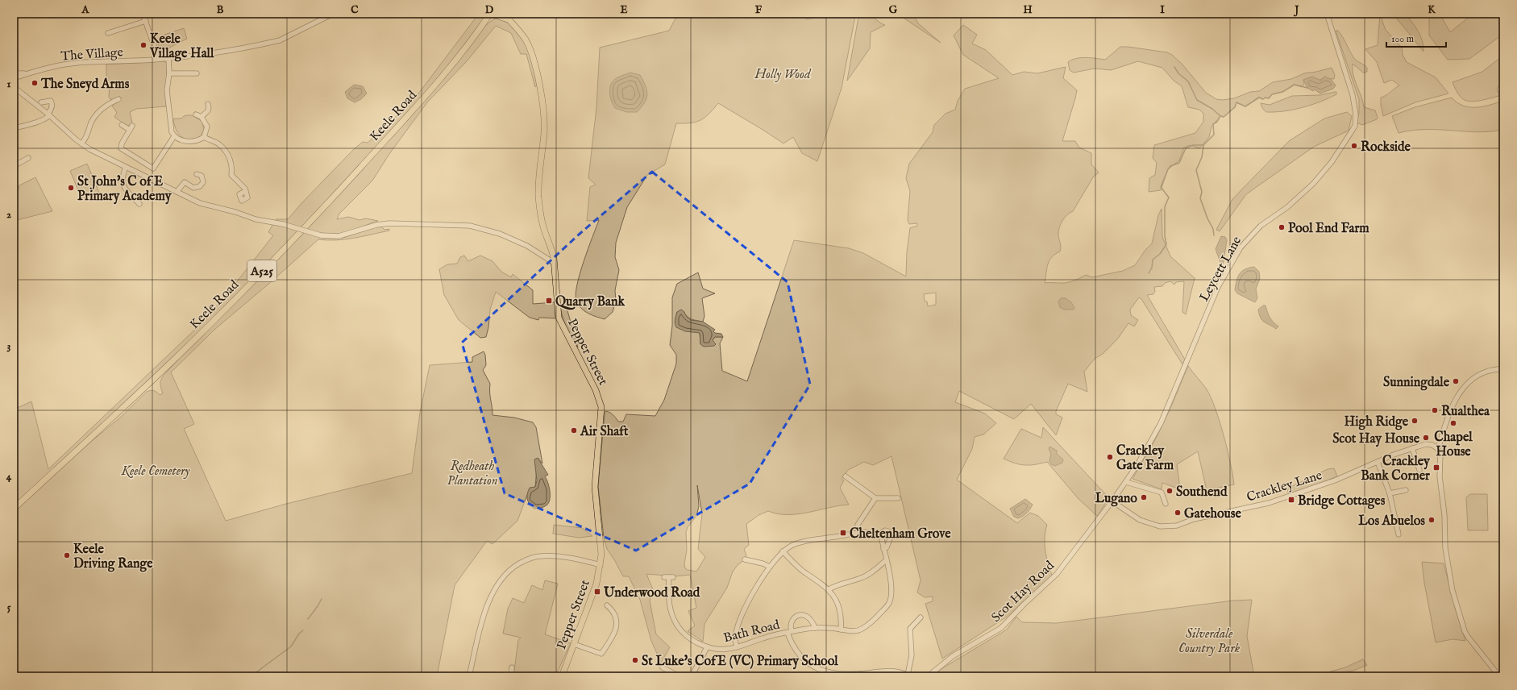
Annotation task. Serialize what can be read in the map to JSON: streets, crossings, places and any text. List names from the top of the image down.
{
  "streets": {
    "main road": ["Keele Road", "A525", "Pepper Street"],
    "street": [
      "The Village",
      "Leycett Lane",
      "Crackley Lane",
      "Scot Hay Road",
      "Bath Road"
    ]
  },
  "crossings": [
    ["Keele Road", "Pepper Street"],
    ["Leycett Lane", "Crackley Lane"],
    ["Leycett Lane", "Scot Hay Road"],
    ["Crackley Lane", "Scot Hay Road"]
  ],
  "parks": [
    "Holly Wood",
    "Redheath Plantation",
    "Keele Cemetery",
    "Silverdale Country Park"
  ],
  "places": {
    "other": [
      "Keele Village Hall",
      "The Sneyd Arms",
      "Rockside",
      "St John's C of E Primary Academy",
      "Pool End Farm",
      "Sunningdale",
      "Rualthea",
      "High Ridge",
      "Chapel House",
      "Air Shaft",
      "Scot Hay House",
      "Crackley Gate Farm",
      "Southend",
      "Lugano",
      "Gatehouse",
      "Los Abuelos",
      "Keele Driving Range",
      "St Luke's CofE (VC) Primary School"
    ],
    "transit": [
      "Quarry Bank",
      "Crackley Bank Corner",
      "Bridge Cottages",
      "Cheltenham Grove",
      "Underwood Road"
    ]
  },
  "scale_bar": "100 m",
  "grid": {
    "columns": [
      "A",
      "B",
      "C",
      "D",
      "E",
      "F",
      "G",
      "H",
      "I",
      "J",
      "K"
    ],
    "rows": [
      "1",
      "2",
      "3",
      "4",
      "5"
    ]
  }
}
